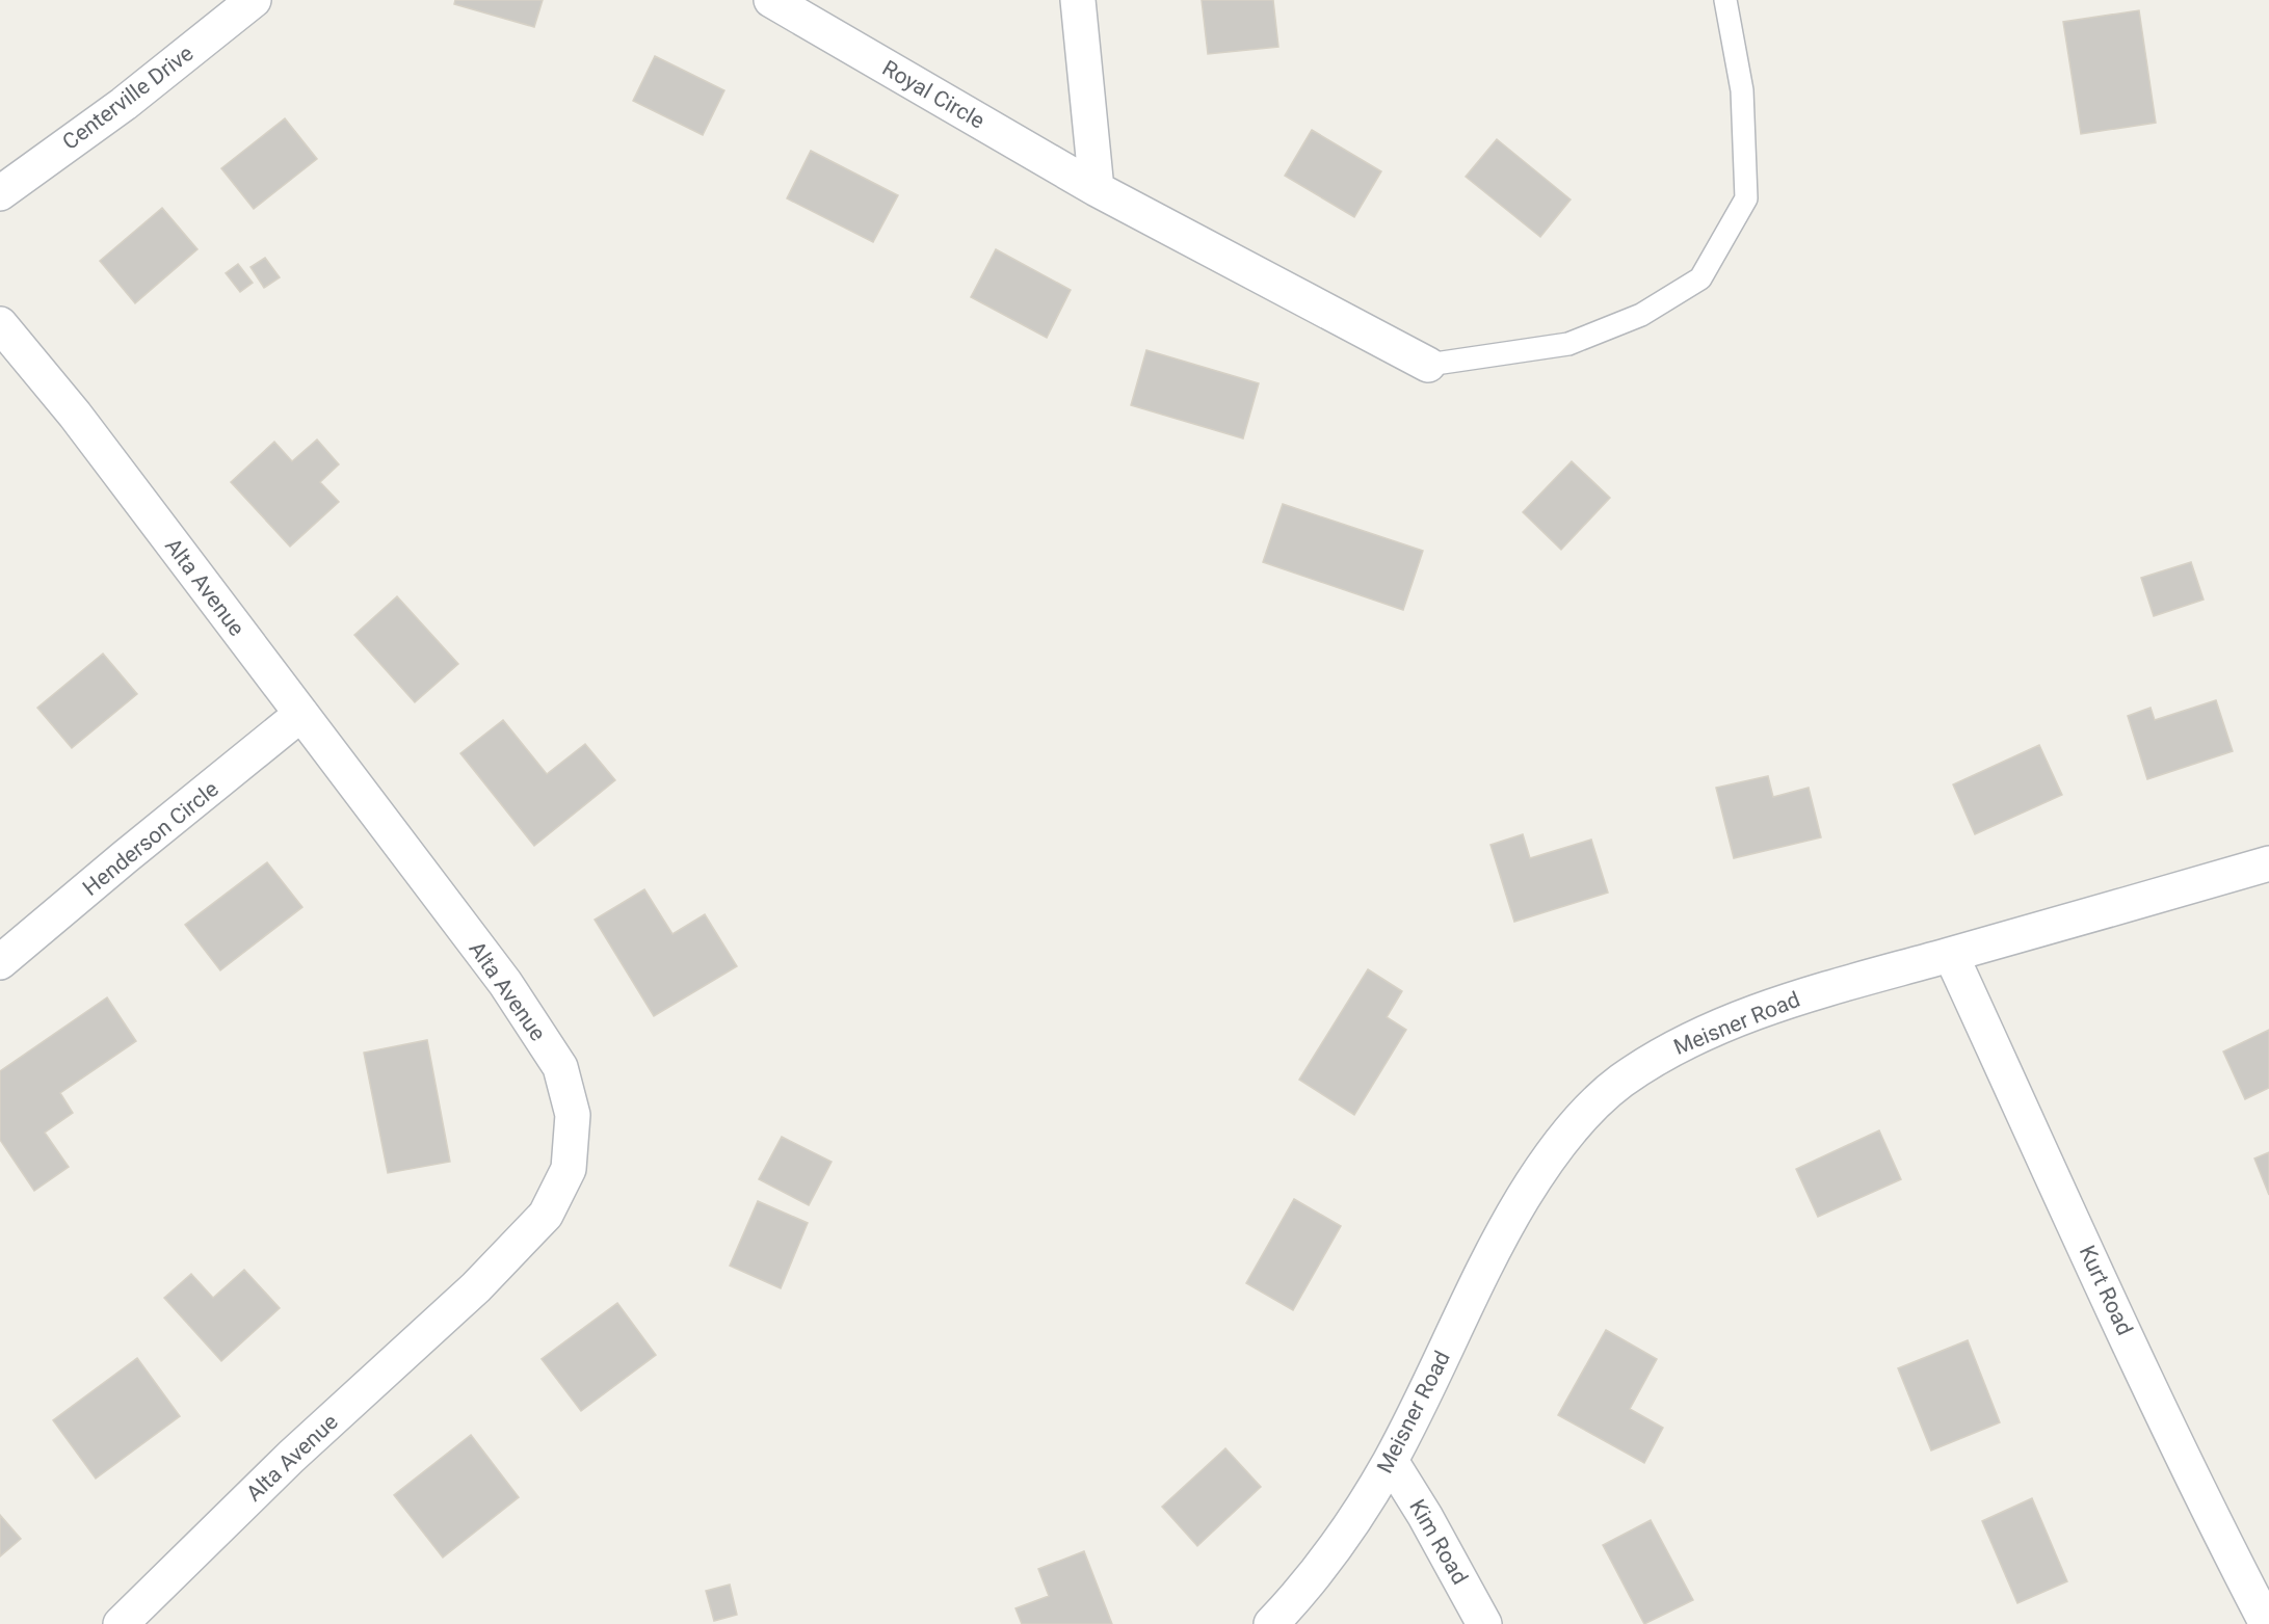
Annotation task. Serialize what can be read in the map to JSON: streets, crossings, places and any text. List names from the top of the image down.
{
  "streets": {
    "street": [
      "Royal Circle",
      "Centerville Drive",
      "Alta Avenue",
      "Henderson Circle",
      "Meisner Road",
      "Kurt Road",
      "Kim Road"
    ]
  },
  "crossings": [
    ["Alta Avenue", "Henderson Circle"],
    ["Meisner Road", "Kurt Road"],
    ["Meisner Road", "Kim Road"]
  ]
}
